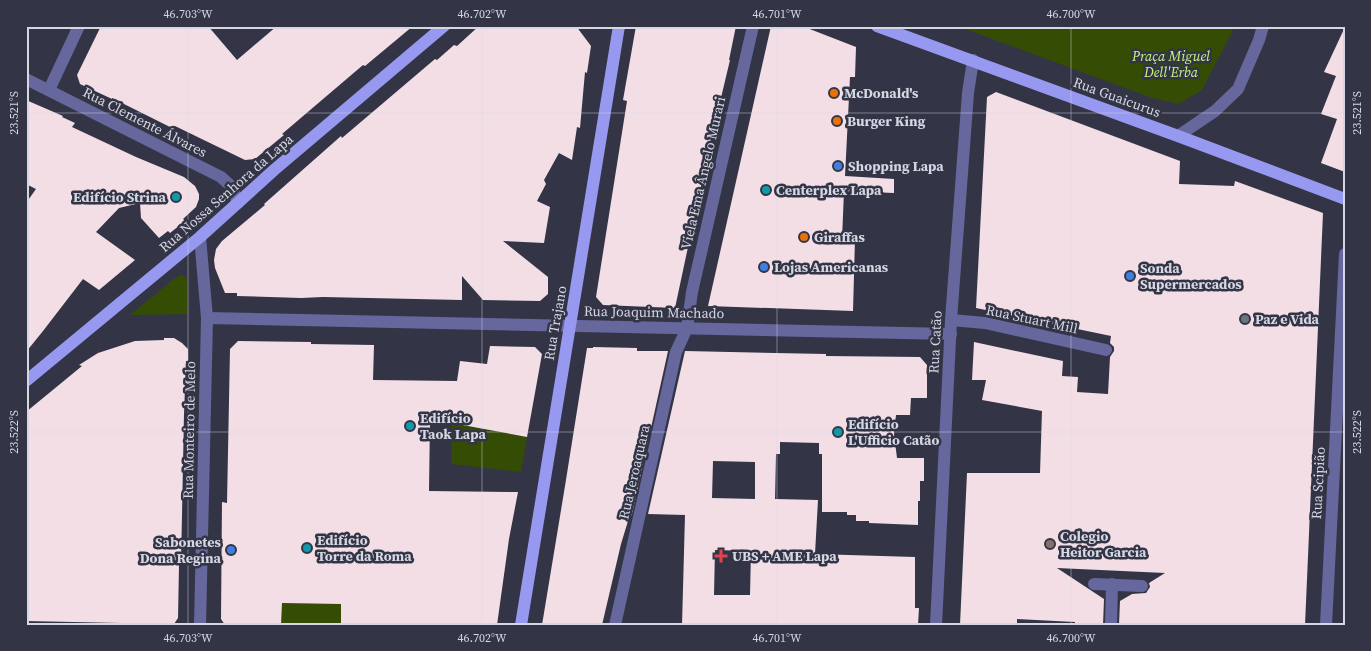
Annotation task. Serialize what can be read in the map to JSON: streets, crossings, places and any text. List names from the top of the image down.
{
  "streets": {
    "main road": ["Rua Guaicurus", "Rua Nossa Senhora da Lapa", "Rua Trajano"],
    "street": [
      "Rua Clemente Álvares",
      "Viela Ema Ângelo Murari",
      "Rua Joaquim Machado",
      "Rua Stuart Mill",
      "Rua Catão",
      "Rua Monteiro de Melo",
      "Rua Jeroaquara",
      "Rua Scipião"
    ]
  },
  "crossings": [
    ["Rua Guaicurus", "Rua Catão"],
    ["Rua Clemente Álvares", "Rua Nossa Senhora da Lapa"],
    ["Viela Ema Ângelo Murari", "Rua Joaquim Machado"],
    ["Viela Ema Ângelo Murari", "Rua Jeroaquara"],
    ["Rua Nossa Senhora da Lapa", "Rua Monteiro de Melo"],
    ["Rua Joaquim Machado", "Rua Trajano"],
    ["Rua Joaquim Machado", "Rua Catão"],
    ["Rua Joaquim Machado", "Rua Monteiro de Melo"],
    ["Rua Joaquim Machado", "Rua Jeroaquara"],
    ["Rua Stuart Mill", "Rua Catão"]
  ],
  "parks": ["Praça Miguel Dell'Erba"],
  "places": {
    "other": [
      "McDonald's",
      "Burger King",
      "Shopping Lapa",
      "Centerplex Lapa",
      "Edifício Strina",
      "Giraffas",
      "Lojas Americanas",
      "Sonda Supermercados",
      "Paz e Vida",
      "Edifício Taok Lapa",
      "Edifício L'Ufficio Catão",
      "Colegio Heitor Garcia",
      "Edifício Torre da Roma",
      "Sabonetes Dona Regina"
    ],
    "health": ["UBS + AME Lapa"]
  },
  "coordinates": [
    "46.703°W",
    "46.702°W",
    "46.701°W",
    "46.700°W",
    "23.521°S",
    "23.522°S"
  ]
}
